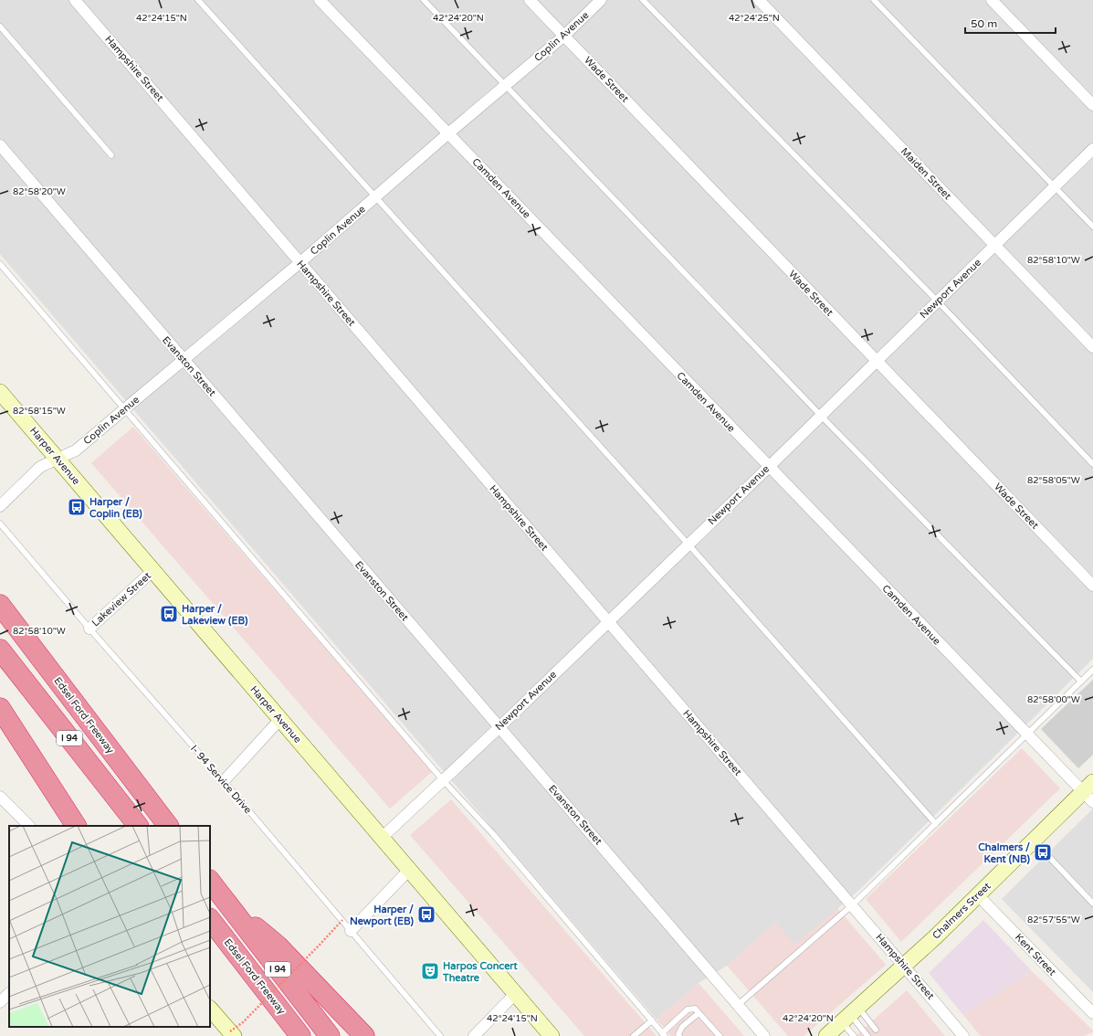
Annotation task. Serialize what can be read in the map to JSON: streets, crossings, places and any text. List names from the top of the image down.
{
  "streets": {
    "highway": ["Edsel Ford Freeway", "I 94"],
    "main road": ["Harper Avenue", "Chalmers Street"],
    "street": [
      "Coplin Avenue",
      "Hampshire Street",
      "Wade Street",
      "Maiden Street",
      "Camden Avenue",
      "Newport Avenue",
      "Evanston Street",
      "Lakeview Street",
      "Kent Street"
    ],
    "lane": ["I- 94 Service Drive"]
  },
  "crossings": [
    ["Coplin Avenue", "Hampshire Street"],
    ["Coplin Avenue", "Wade Street"],
    ["Coplin Avenue", "Camden Avenue"],
    ["Coplin Avenue", "Evanston Street"],
    ["Coplin Avenue", "Harper Avenue"],
    ["Hampshire Street", "Newport Avenue"],
    ["Hampshire Street", "Chalmers Street"],
    ["Wade Street", "Newport Avenue"],
    ["Maiden Street", "Newport Avenue"],
    ["Camden Avenue", "Newport Avenue"],
    ["Camden Avenue", "Chalmers Street"],
    ["Newport Avenue", "Evanston Street"],
    ["Newport Avenue", "Harper Avenue"],
    ["Harper Avenue", "Lakeview Street"],
    ["Lakeview Street", "I- 94 Service Drive"],
    ["Chalmers Street", "Kent Street"]
  ],
  "places": {
    "bus stop": [
      "Harper / Coplin (EB)",
      "Harper / Lakeview (EB)",
      "Chalmers / Kent (NB)",
      "Harper / Newport (EB)"
    ],
    "theatre": ["Harpos Concert Theatre"]
  },
  "scale_bar": "50 m",
  "coordinates": [
    "42°24'25\"N",
    "42°24'15\"N",
    "42°24'20\"N",
    "82°58'20\"W",
    "82°58'10\"W",
    "82°58'15\"W",
    "82°58'05\"W",
    "82°58'00\"W",
    "82°57'55\"W"
  ]
}
